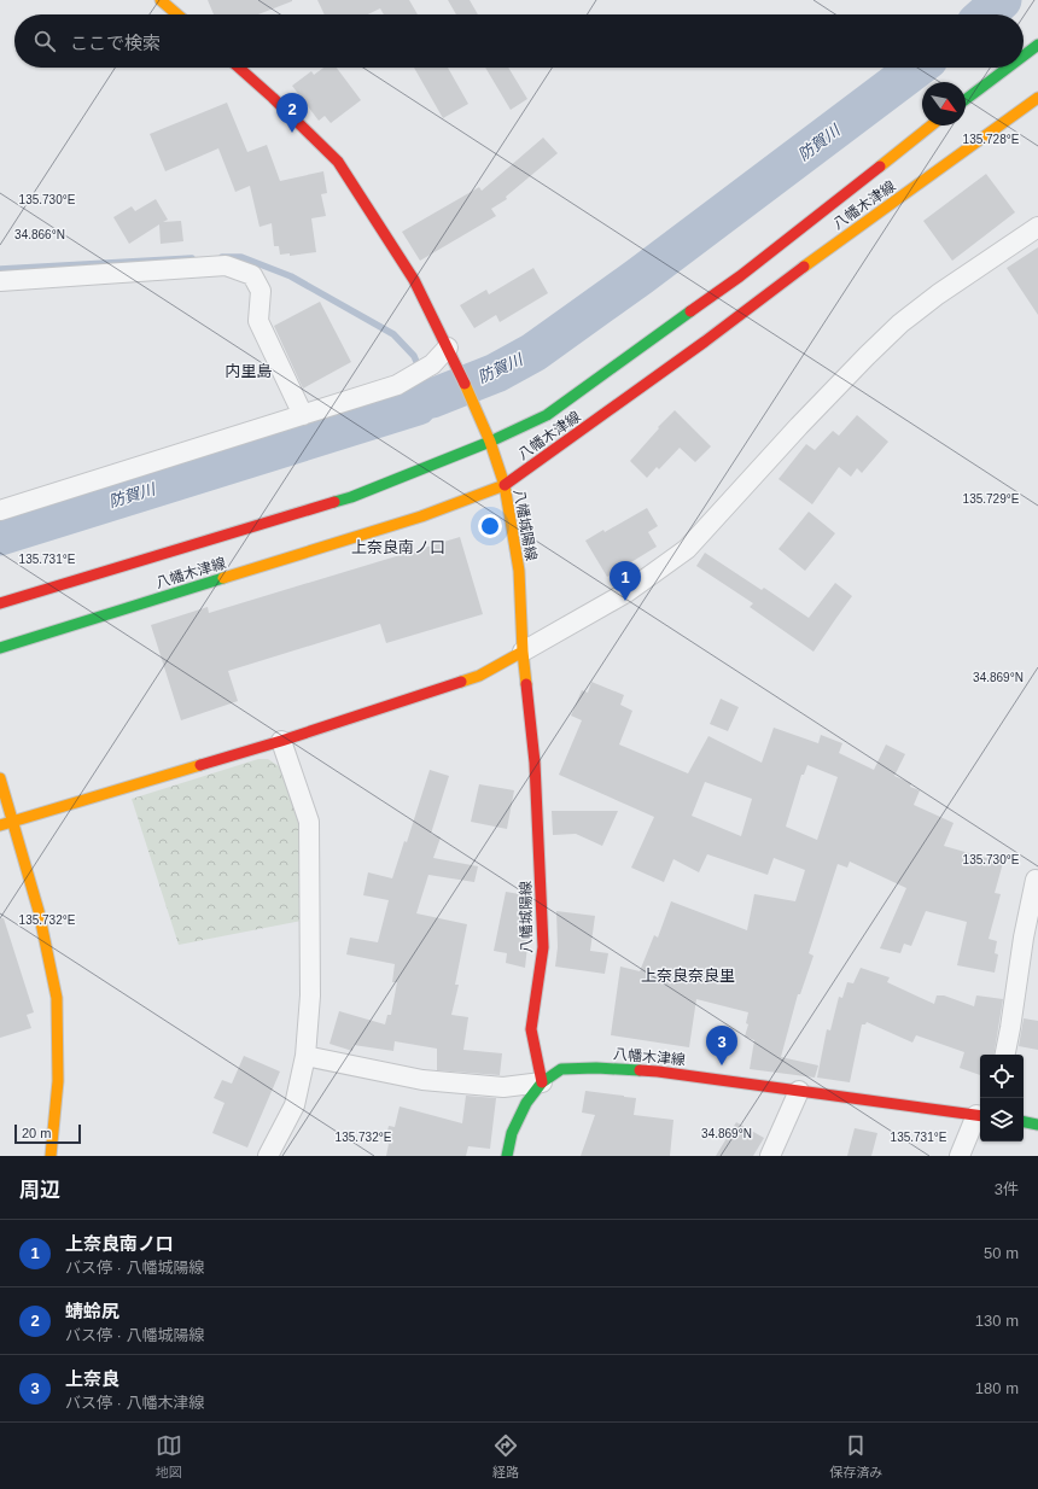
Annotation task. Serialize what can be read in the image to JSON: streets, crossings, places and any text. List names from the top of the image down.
{
  "streets": {
    "main road": ["八幡木津線", "八幡城陽線"]
  },
  "crossings": [
    ["八幡木津線", "八幡城陽線"]
  ],
  "districts": ["内里島", "上奈良南ノ口", "上奈良奈良里"],
  "water": ["防賀川"],
  "scale_bar": "20 m",
  "north": "bottom right",
  "page": {
    "search": "ここで検索",
    "pins": ["2", "1", "3"],
    "scale": "20 m",
    "heading": ["周辺", "3件"],
    "list": [
      {
        "mark": "1",
        "name": "上奈良南ノ口",
        "note": "バス停 · 八幡城陽線",
        "value": "50 m"
      },
      {
        "mark": "2",
        "name": "蜻蛉尻",
        "note": "バス停 · 八幡城陽線",
        "value": "130 m"
      },
      {
        "mark": "3",
        "name": "上奈良",
        "note": "バス停 · 八幡木津線",
        "value": "180 m"
      }
    ],
    "nav": ["地図", "経路", "保存済み"]
  },
  "coordinates": [
    "135.728°E",
    "135.730°E",
    "34.866°N",
    "135.729°E",
    "135.731°E",
    "34.869°N",
    "135.732°E"
  ]
}
